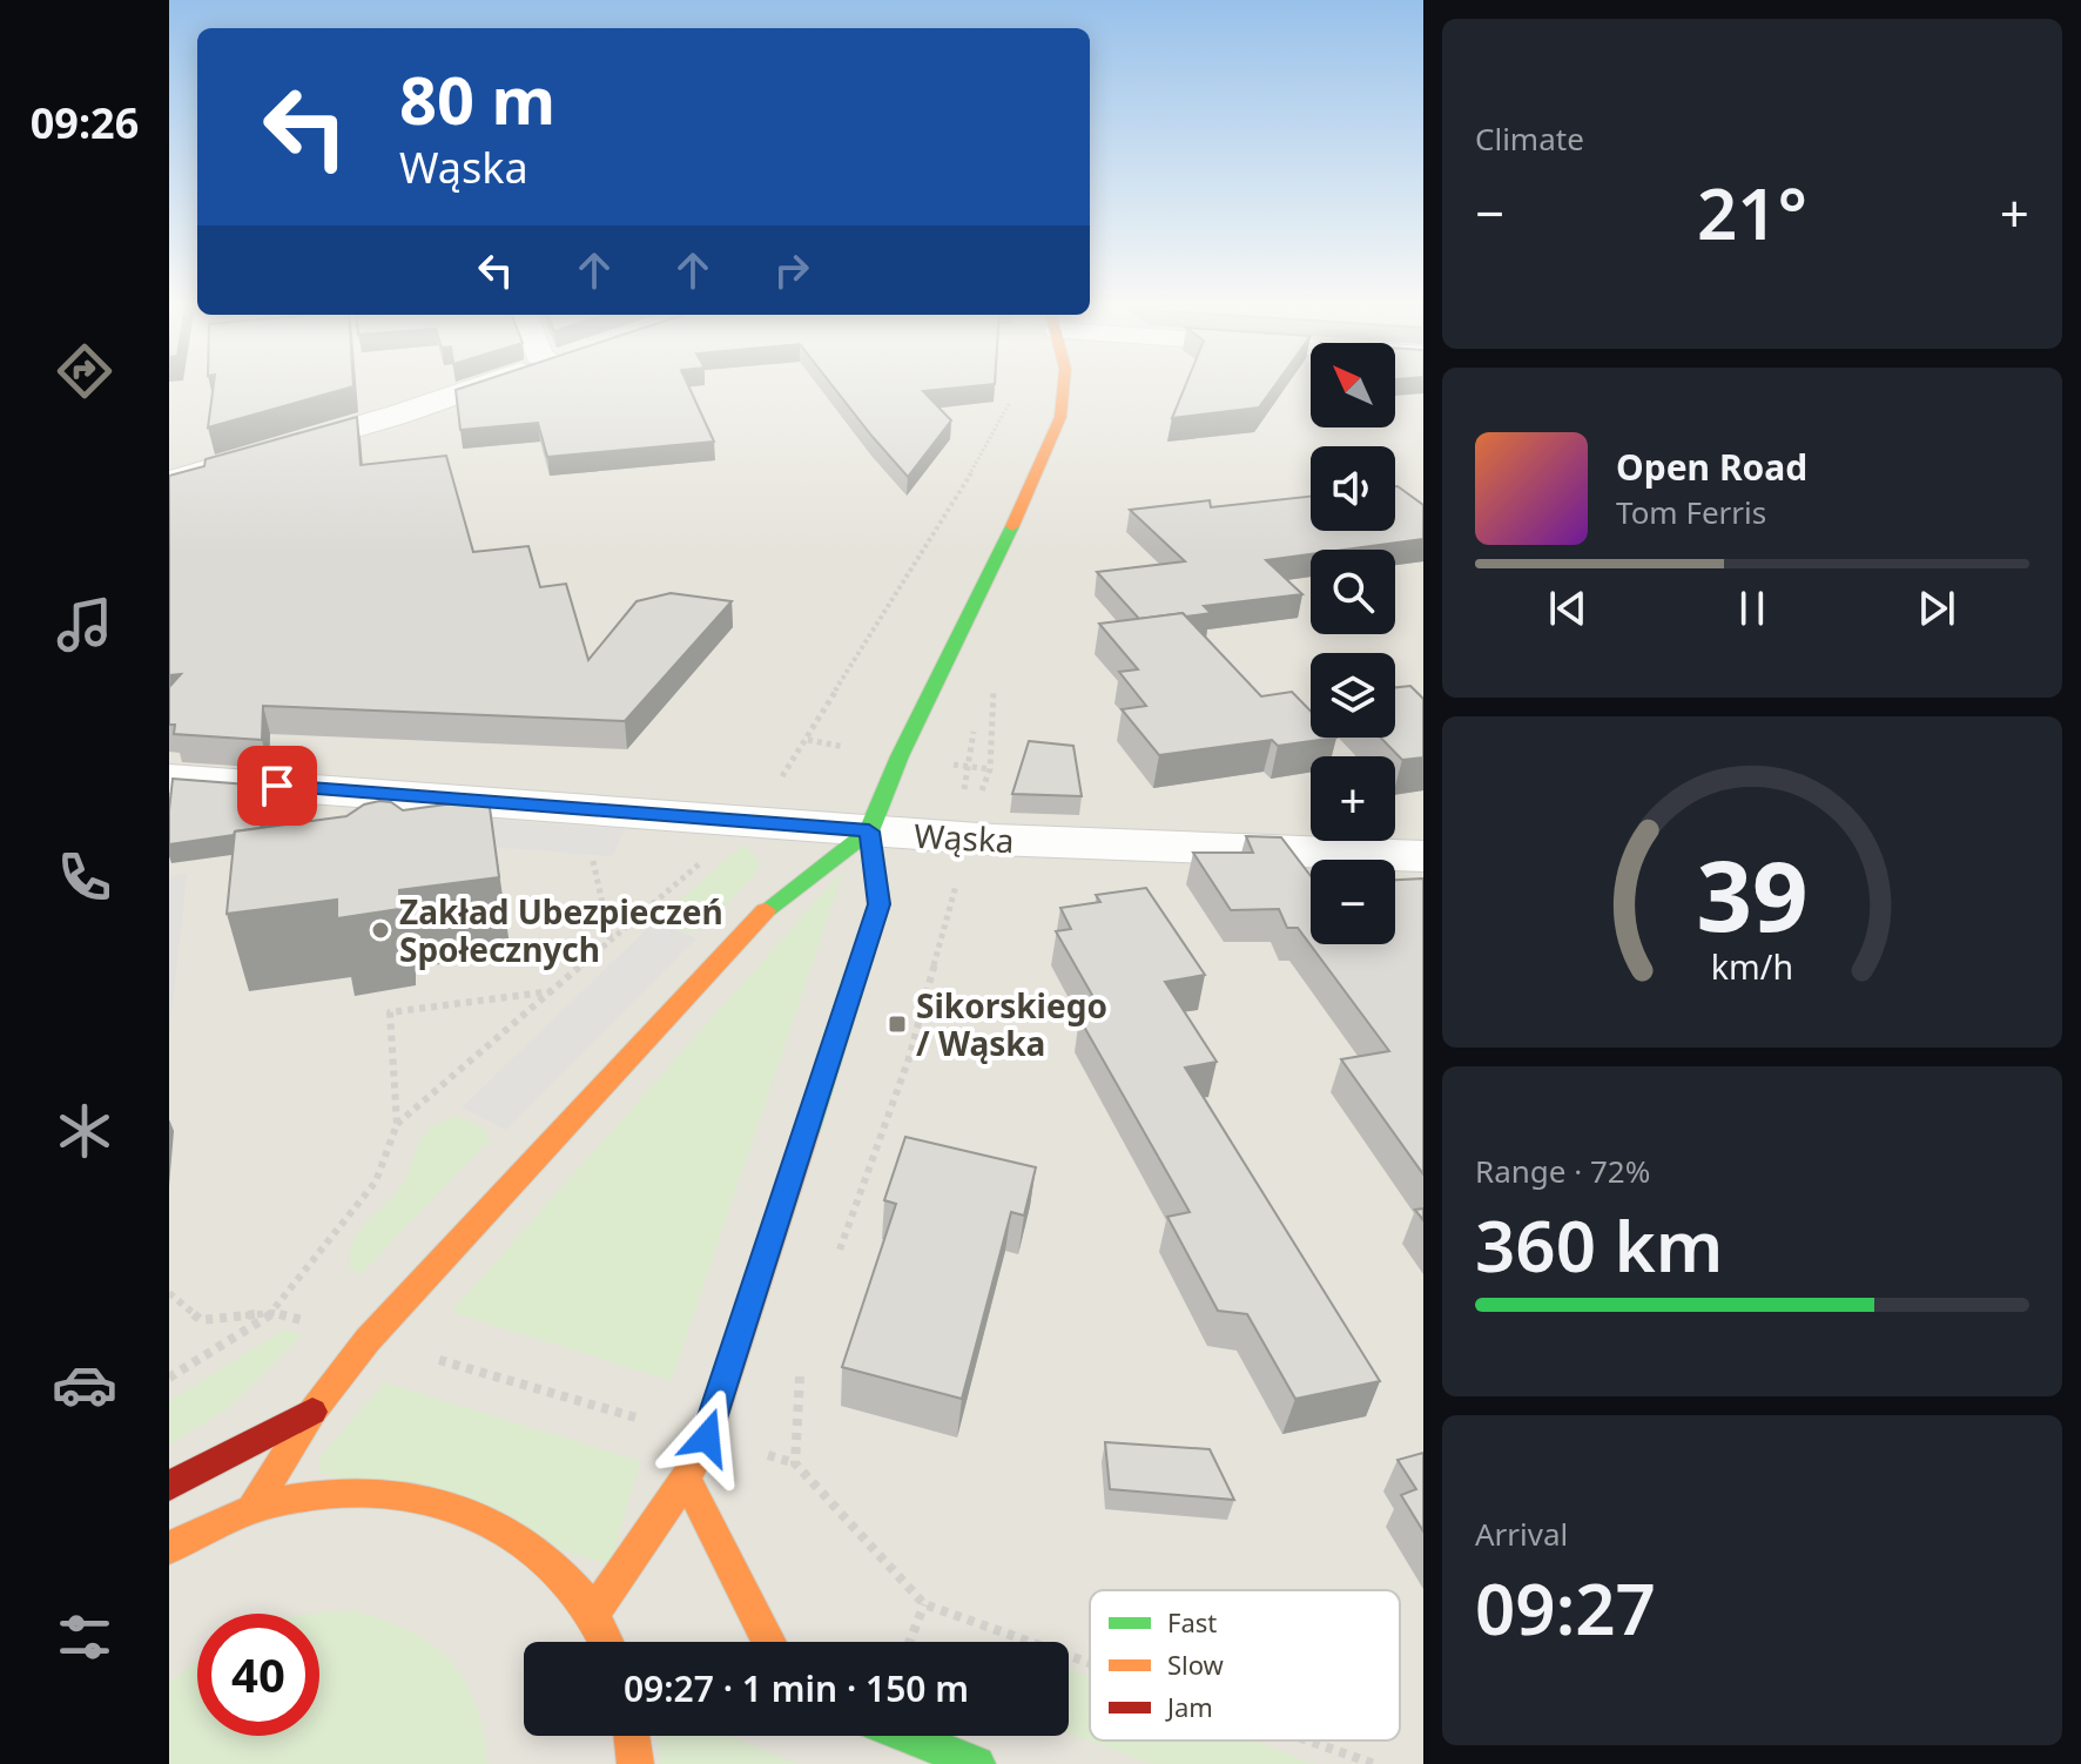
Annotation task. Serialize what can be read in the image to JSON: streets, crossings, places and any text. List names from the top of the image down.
{
  "streets": {
    "street": ["Wąska"]
  },
  "places": {
    "other": ["Zakład Ubezpieczeń Społecznych"],
    "transit": ["Sikorskiego / Wąska"]
  },
  "legend": ["Fast", "Slow", "Jam"],
  "north": "top left",
  "page": {
    "tabs": "09:26",
    "tile": [
      "Climate",
      ["Range · 72%", "360 km"],
      ["Arrival", "09:27"]
    ],
    "turn": ["80 m", "Wąska"],
    "heat": ["−", "21°", "+"],
    "map_buttons": ["+", "−"],
    "song": ["Open Road", "Tom Ferris"],
    "limit": "40",
    "trip": "09:27 · 1 min · 150 m",
    "gauge": ["39", "km/h"]
  }
}
